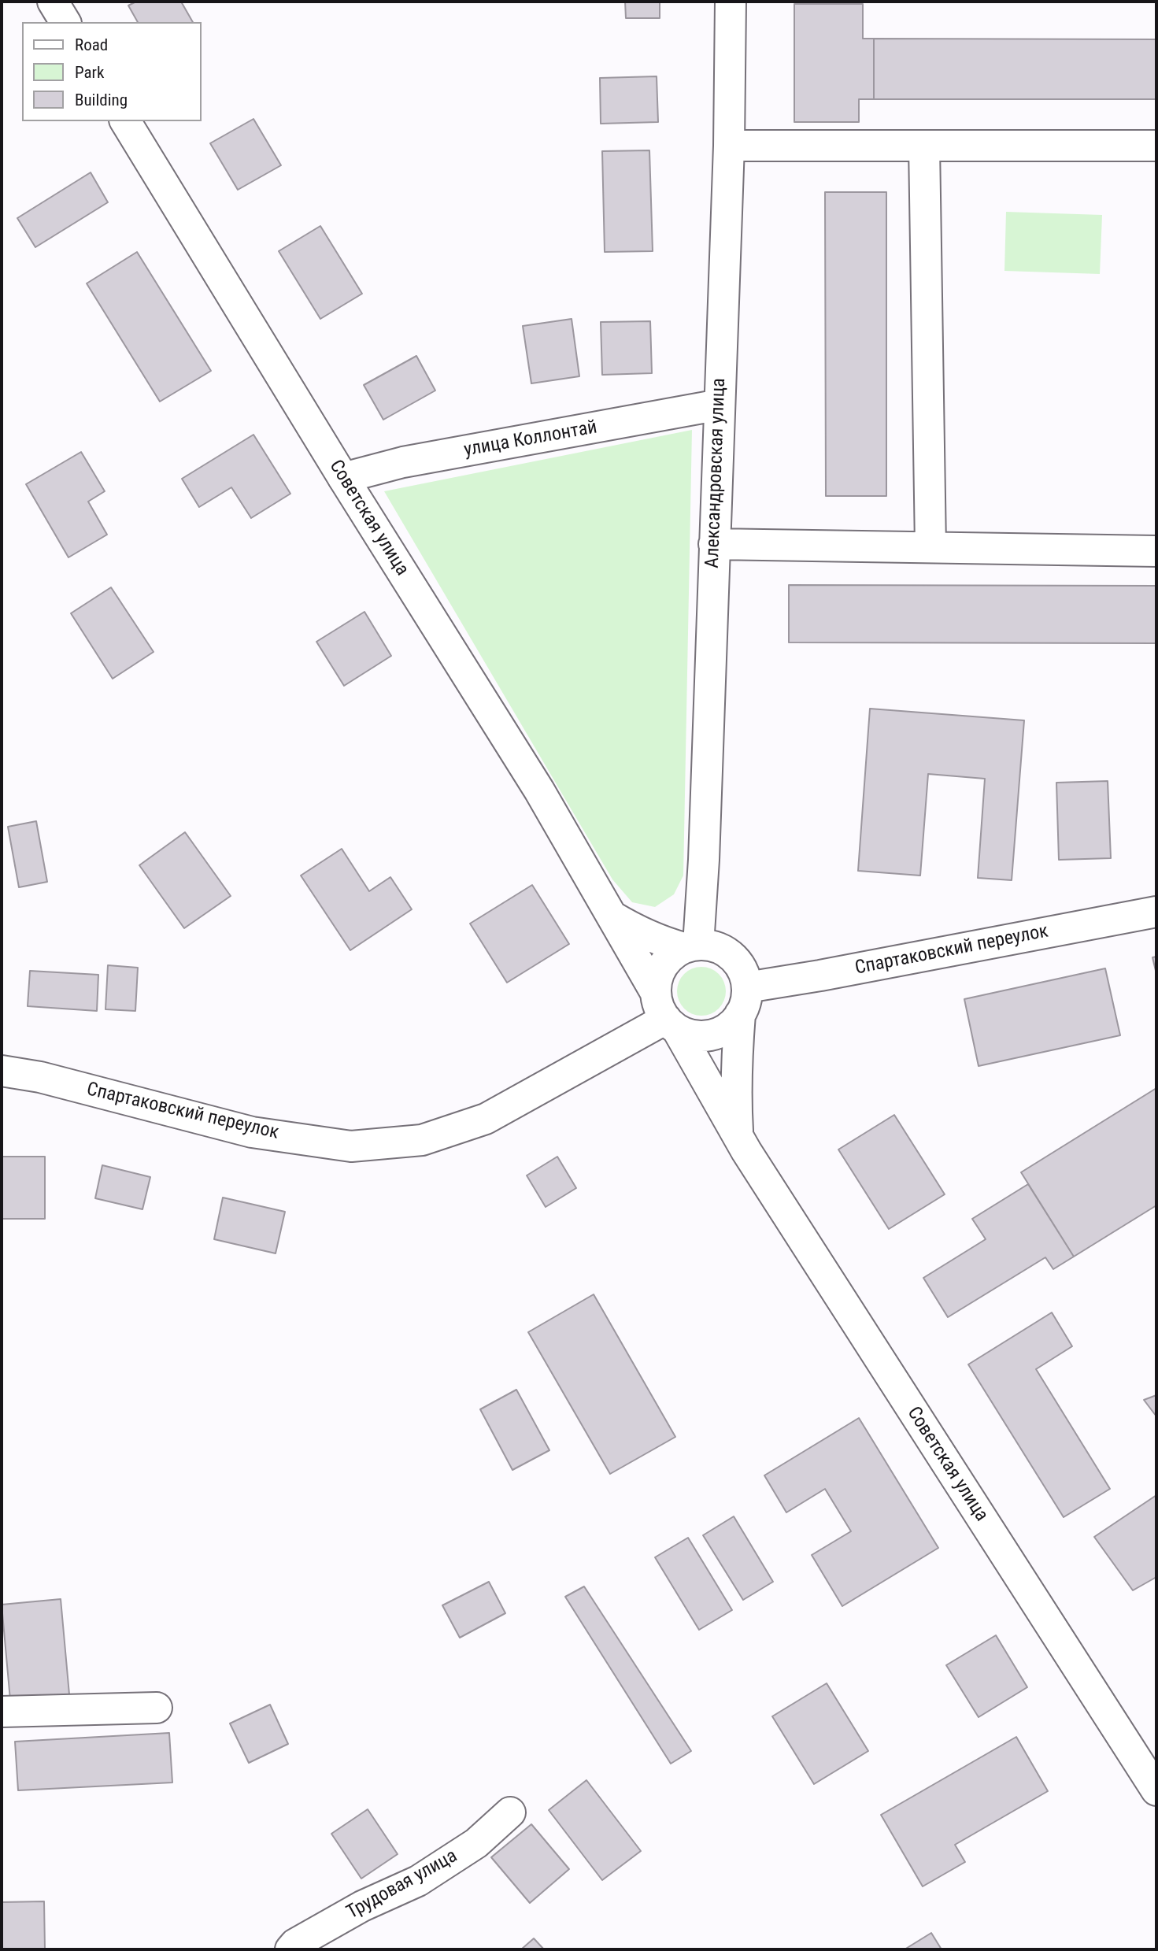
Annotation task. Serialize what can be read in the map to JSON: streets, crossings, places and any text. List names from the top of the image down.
{
  "streets": {
    "main road": [
      "улица Коллонтай",
      "Александровская улица",
      "Советская улица",
      "Спартаковский переулок",
      "Трудовая улица"
    ]
  },
  "crossings": [
    ["улица Коллонтай", "Александровская улица"],
    ["улица Коллонтай", "Советская улица"],
    ["Александровская улица", "Советская улица"],
    ["Александровская улица", "Спартаковский переулок"],
    ["Советская улица", "Спартаковский переулок"]
  ],
  "legend": ["Road", "Park", "Building"]
}
